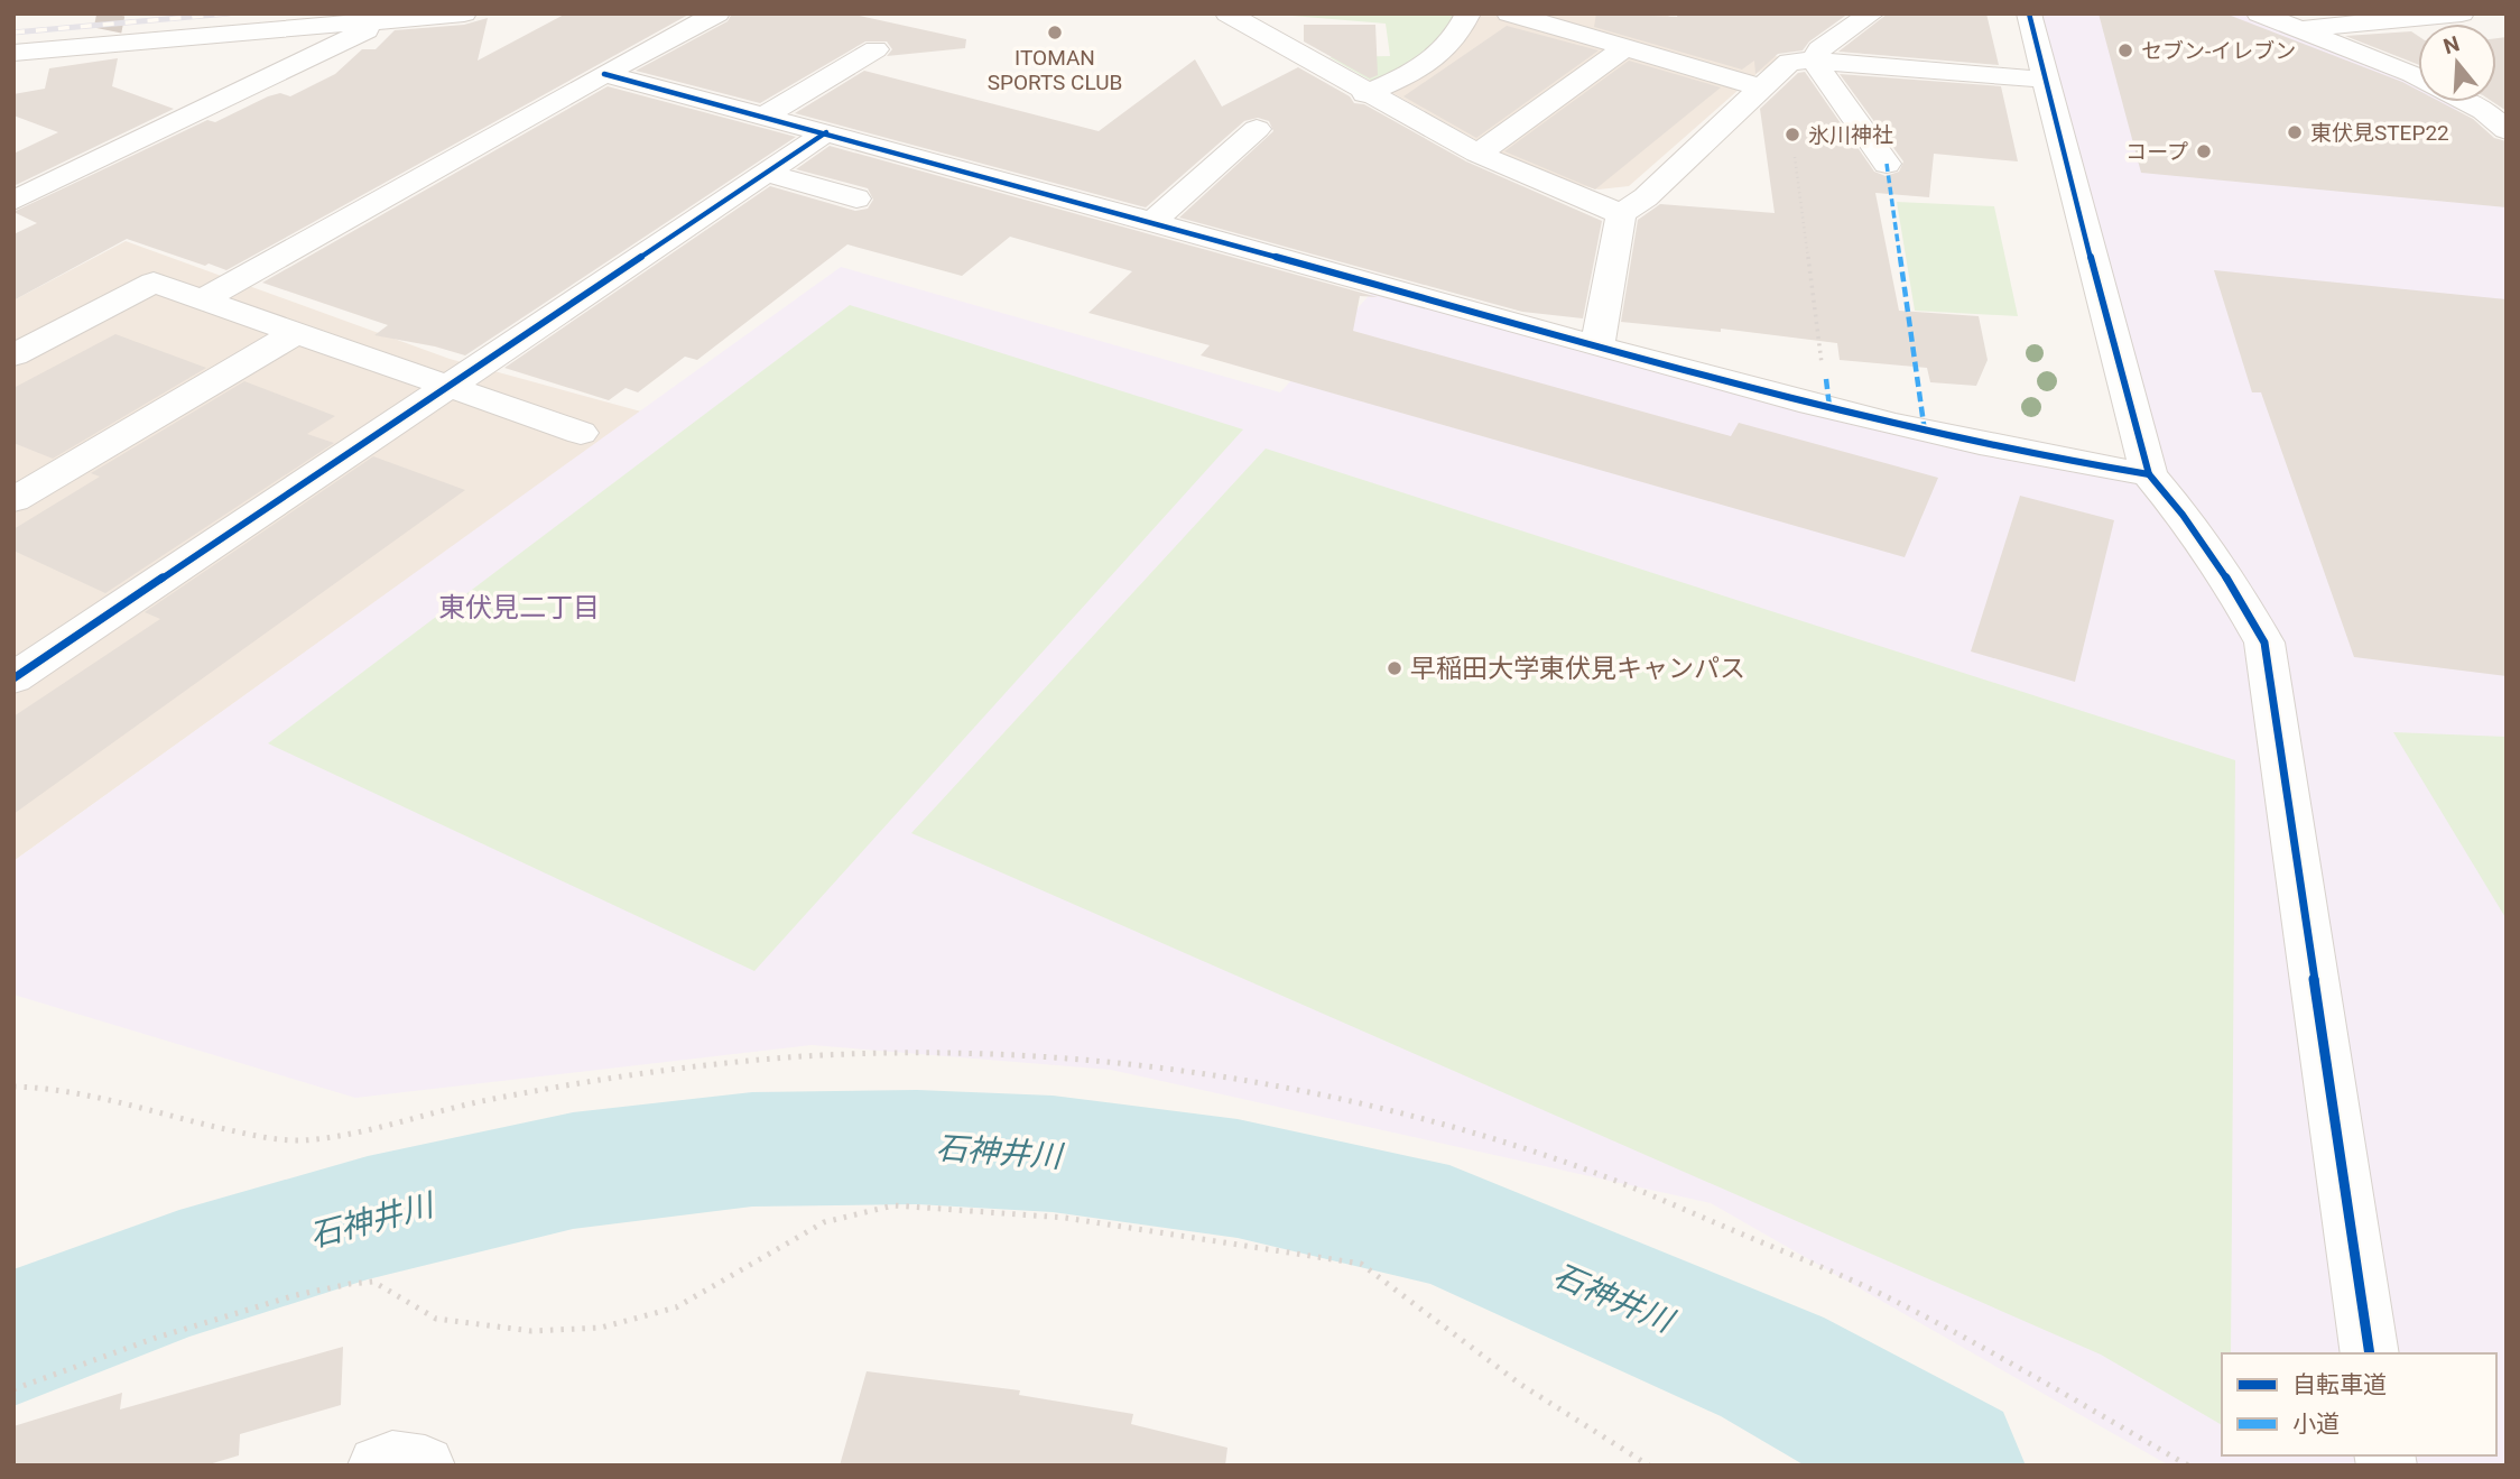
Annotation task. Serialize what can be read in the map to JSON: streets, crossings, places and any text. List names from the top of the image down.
{
  "districts": ["東伏見二丁目"],
  "water": ["石神井川"],
  "places": [
    "ITOMAN SPORTS CLUB",
    "セブン-イレブン",
    "東伏見STEP22",
    "氷川神社",
    "コープ",
    "早稲田大学東伏見キャンパス"
  ],
  "legend": ["自転車道", "小道"],
  "north": "top"
}
